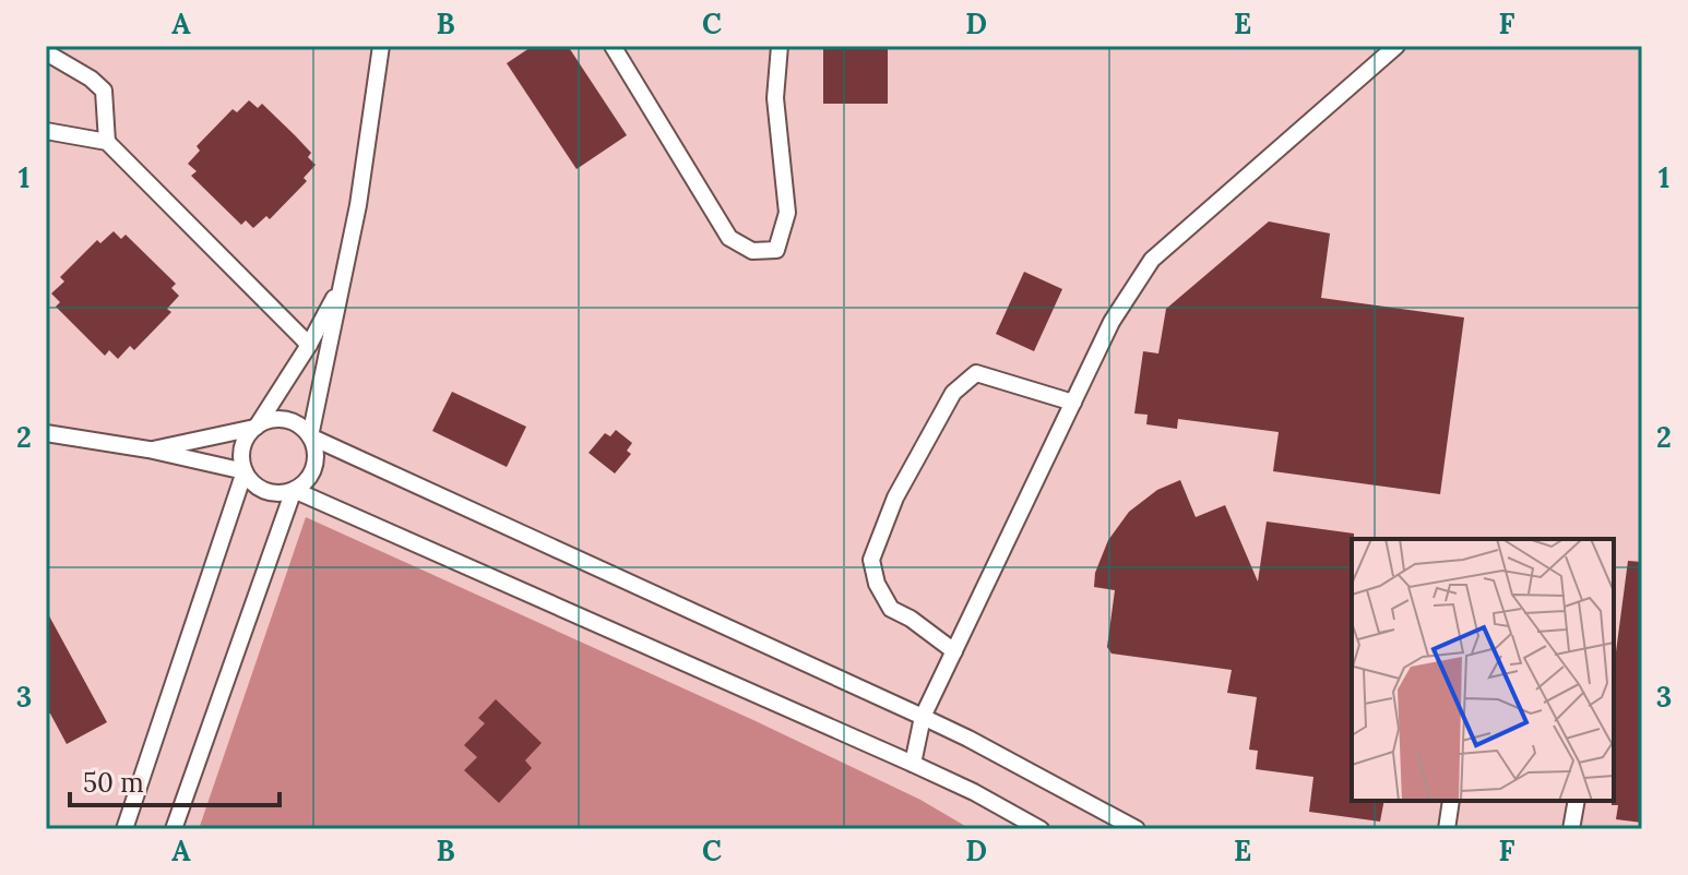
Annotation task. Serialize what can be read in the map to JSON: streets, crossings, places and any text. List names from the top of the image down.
{
  "scale_bar": "50 m",
  "grid": {
    "columns": [
      "A",
      "B",
      "C",
      "D",
      "E",
      "F"
    ],
    "rows": ["1", "2", "3"]
  }
}
